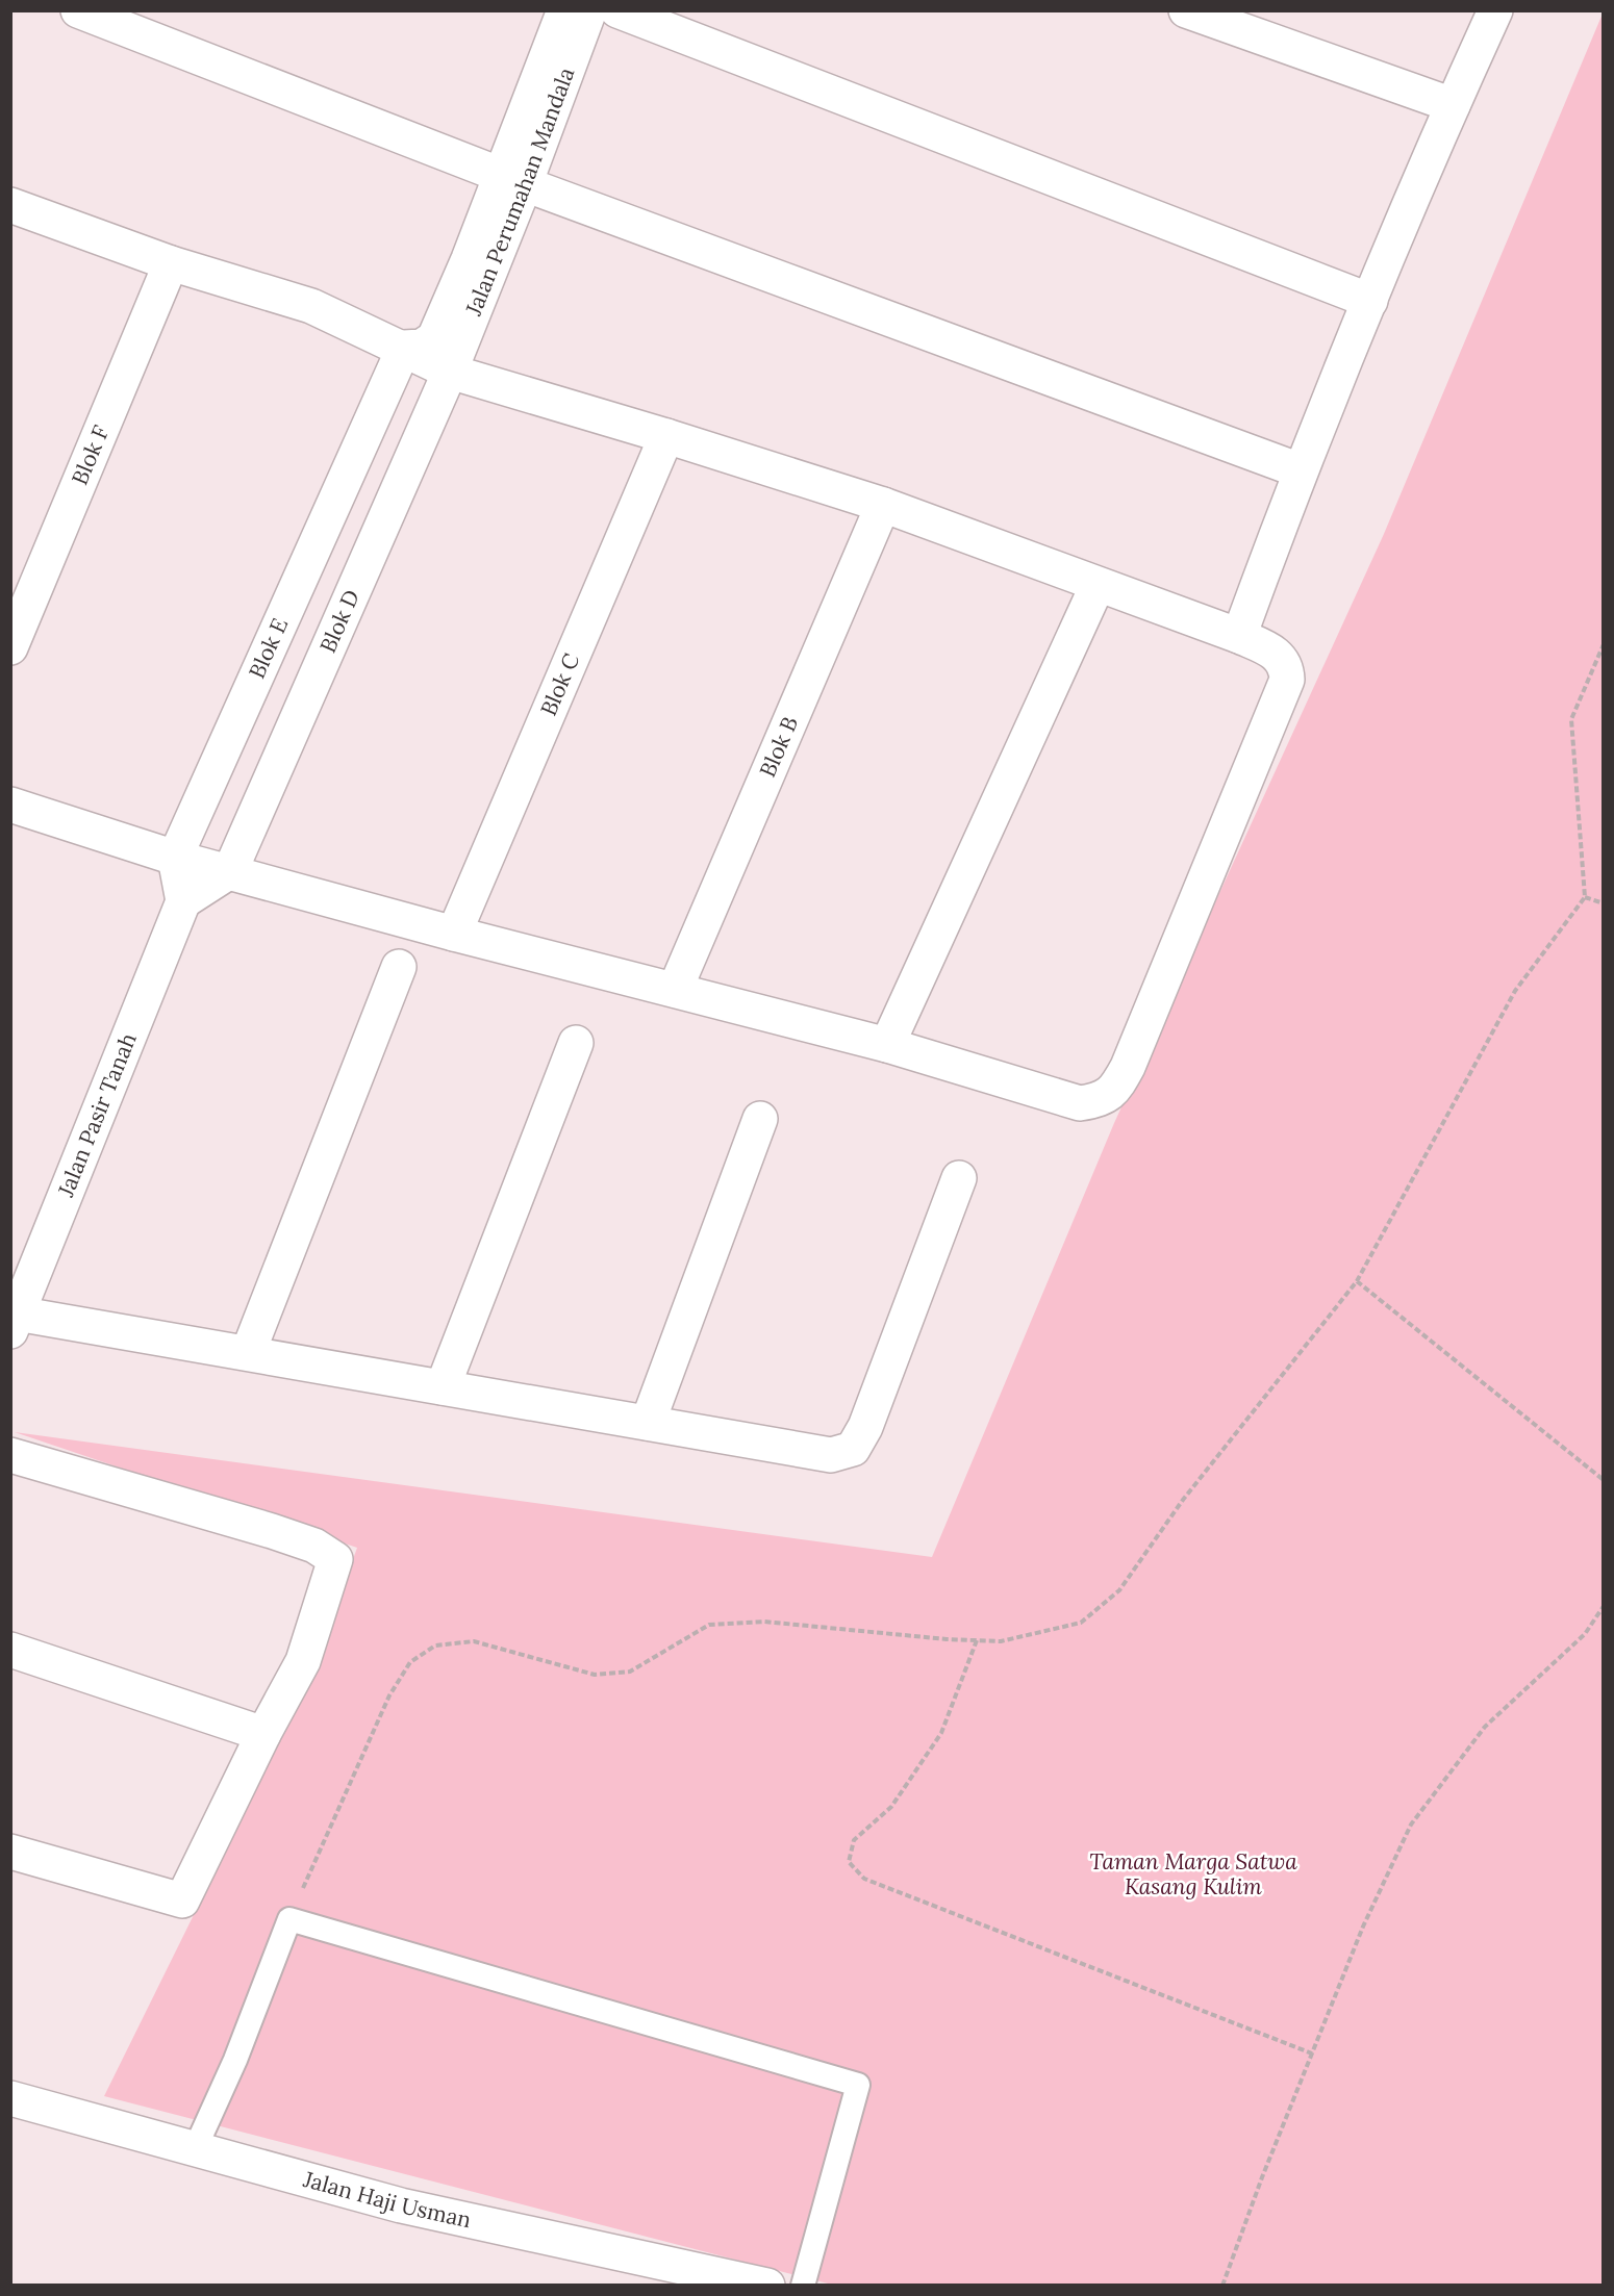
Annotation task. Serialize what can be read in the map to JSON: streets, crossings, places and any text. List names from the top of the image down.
{
  "streets": {
    "street": [
      "Jalan Perumahan Mandala",
      "Blok F",
      "Blok D",
      "Blok E",
      "Blok C",
      "Blok B",
      "Jalan Pasir Tanah",
      "Jalan Haji Usman"
    ]
  },
  "crossings": [
    ["Jalan Perumahan Mandala", "Blok D"]
  ],
  "parks": ["Taman Marga Satwa Kasang Kulim"]
}
